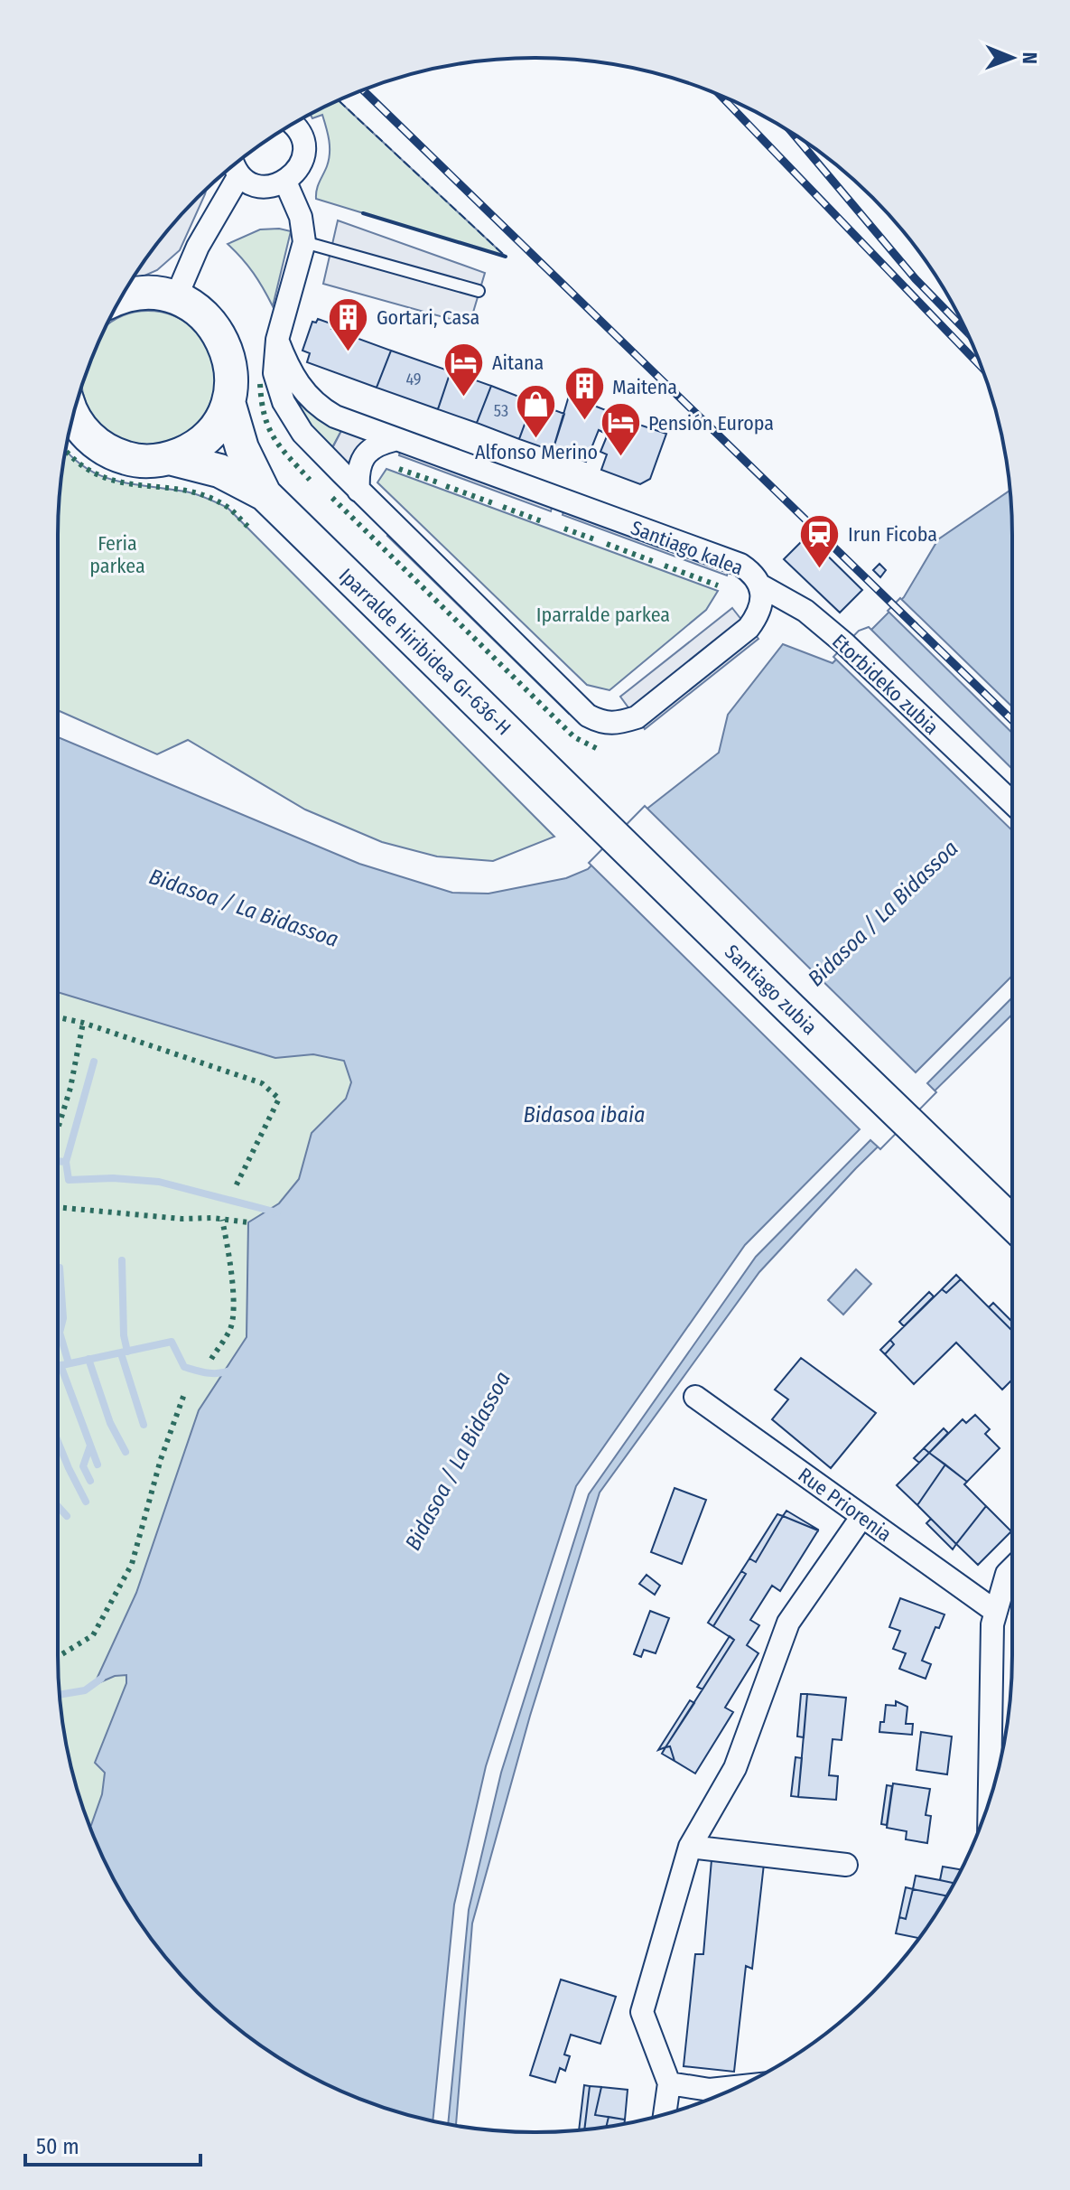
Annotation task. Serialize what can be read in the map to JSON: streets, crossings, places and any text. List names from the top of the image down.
{
  "streets": {
    "main road": ["Iparralde Hiribidea GI-636-H", "Santiago zubia"],
    "street": ["Santiago kalea", "Etorbideko zubia", "Rue Priorenia"]
  },
  "crossings": [
    ["Santiago kalea", "Etorbideko zubia"],
    ["Iparralde Hiribidea GI-636-H", "Santiago zubia"]
  ],
  "water": ["Bidasoa / La Bidassoa", "Bidasoa ibaia"],
  "parks": ["Feria parkea", "Iparralde parkea"],
  "places": {
    "building": ["Gortari, Casa", "Maitena"],
    "hotel": ["Aitana", "Pensión Europa"],
    "shop": ["Alfonso Merino"],
    "station": ["Irun Ficoba"]
  },
  "house_numbers": ["49", "53"],
  "scale_bar": "50 m",
  "north": "right"
}
